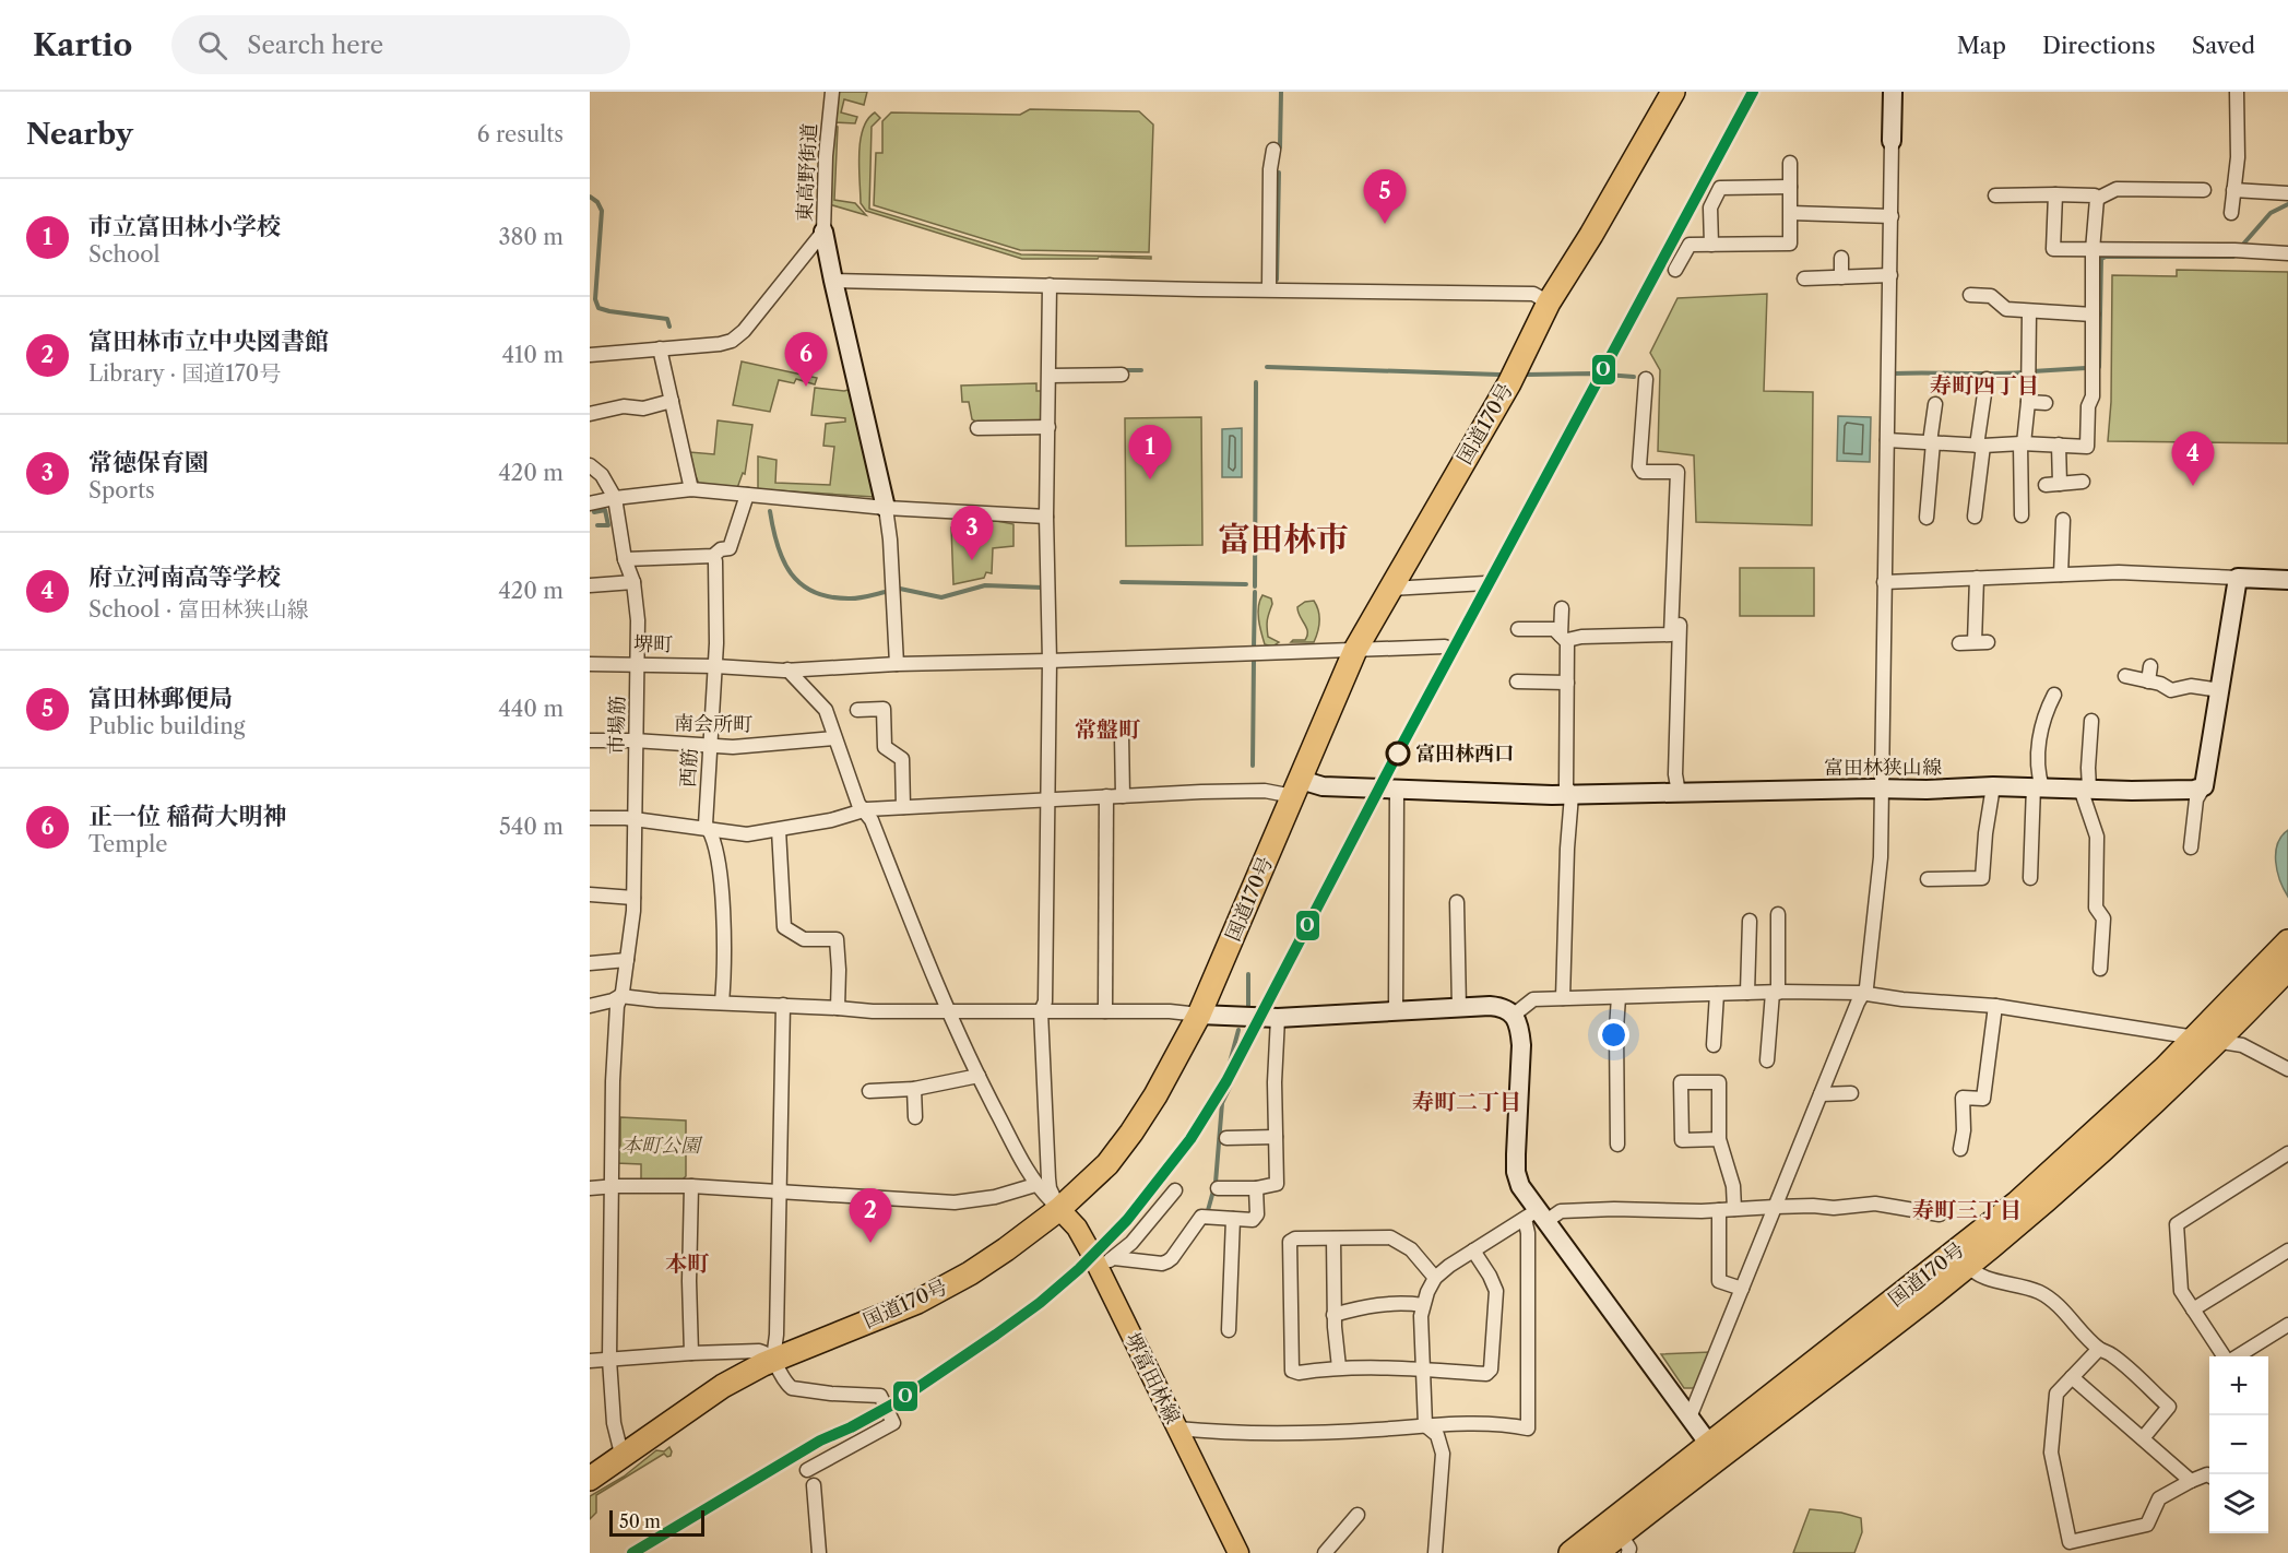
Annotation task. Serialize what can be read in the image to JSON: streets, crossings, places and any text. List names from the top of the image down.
{
  "streets": {
    "highway": ["国道170号"],
    "main road": ["富田林狭山線", "堺富田林線"],
    "street": [
      "東高野街道",
      "堺町",
      "南会所町",
      "市場筋",
      "西筋"
    ]
  },
  "crossings": [
    ["国道170号", "堺町"],
    ["国道170号", "市場筋"],
    ["国道170号", "富田林狭山線"],
    ["国道170号", "堺富田林線"],
    ["堺町", "市場筋"],
    ["堺町", "西筋"],
    ["南会所町", "市場筋"],
    ["南会所町", "西筋"]
  ],
  "districts": [
    "寿町四丁目",
    "富田林市",
    "常盤町",
    "寿町二丁目",
    "寿町三丁目",
    "本町"
  ],
  "parks": ["本町公園"],
  "places": ["富田林西口"],
  "lines": ["transit line O"],
  "scale_bar": "50 m",
  "page": {
    "header": "Kartio",
    "search": "Search here",
    "nav": ["Map", "Directions", "Saved"],
    "heading": ["Nearby", "6 results"],
    "pins": [
      "5",
      "6",
      "1",
      "4",
      "3",
      "2"
    ],
    "list": [
      {
        "mark": "1",
        "name": "市立富田林小学校",
        "note": "School",
        "value": "380 m"
      },
      {
        "mark": "2",
        "name": "富田林市立中央図書館",
        "note": "Library · 国道170号",
        "value": "410 m"
      },
      {
        "mark": "3",
        "name": "常徳保育園",
        "note": "Sports",
        "value": "420 m"
      },
      {
        "mark": "4",
        "name": "府立河南高等学校",
        "note": "School · 富田林狭山線",
        "value": "420 m"
      },
      {
        "mark": "5",
        "name": "富田林郵便局",
        "note": "Public building",
        "value": "440 m"
      },
      {
        "mark": "6",
        "name": "正一位 稲荷大明神",
        "note": "Temple",
        "value": "540 m"
      }
    ],
    "map_buttons": ["+", "−"],
    "scale": "50 m"
  }
}
